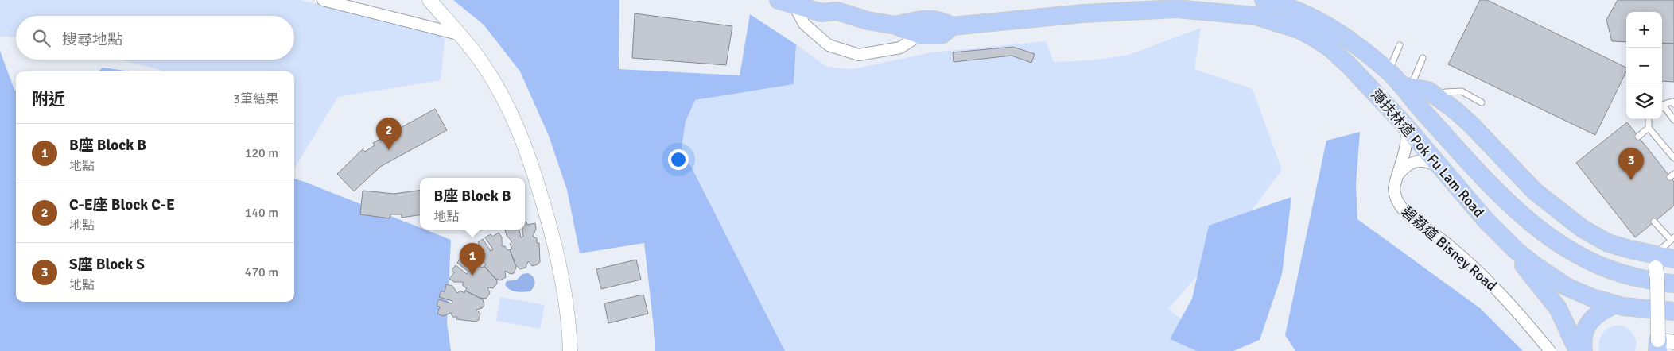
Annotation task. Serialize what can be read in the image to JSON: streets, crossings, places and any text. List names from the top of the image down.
{
  "streets": {
    "main road": ["薄扶林道 Pok Fu Lam Road"],
    "street": ["碧荔道 Bisney Road"]
  },
  "crossings": [
    ["薄扶林道 Pok Fu Lam Road", "碧荔道 Bisney Road"]
  ],
  "page": {
    "map_buttons": ["+", "−"],
    "search": "搜尋地點",
    "heading": ["附近", "3筆結果"],
    "pins": ["2", "3", "1"],
    "list": [
      {
        "mark": "1",
        "name": "B座 Block B",
        "note": "地點",
        "value": "120 m"
      },
      {
        "mark": "2",
        "name": "C-E座 Block C-E",
        "note": "地點",
        "value": "140 m"
      },
      {
        "mark": "3",
        "name": "S座 Block S",
        "note": "地點",
        "value": "470 m"
      }
    ],
    "popup": ["B座 Block B", "地點"]
  }
}
